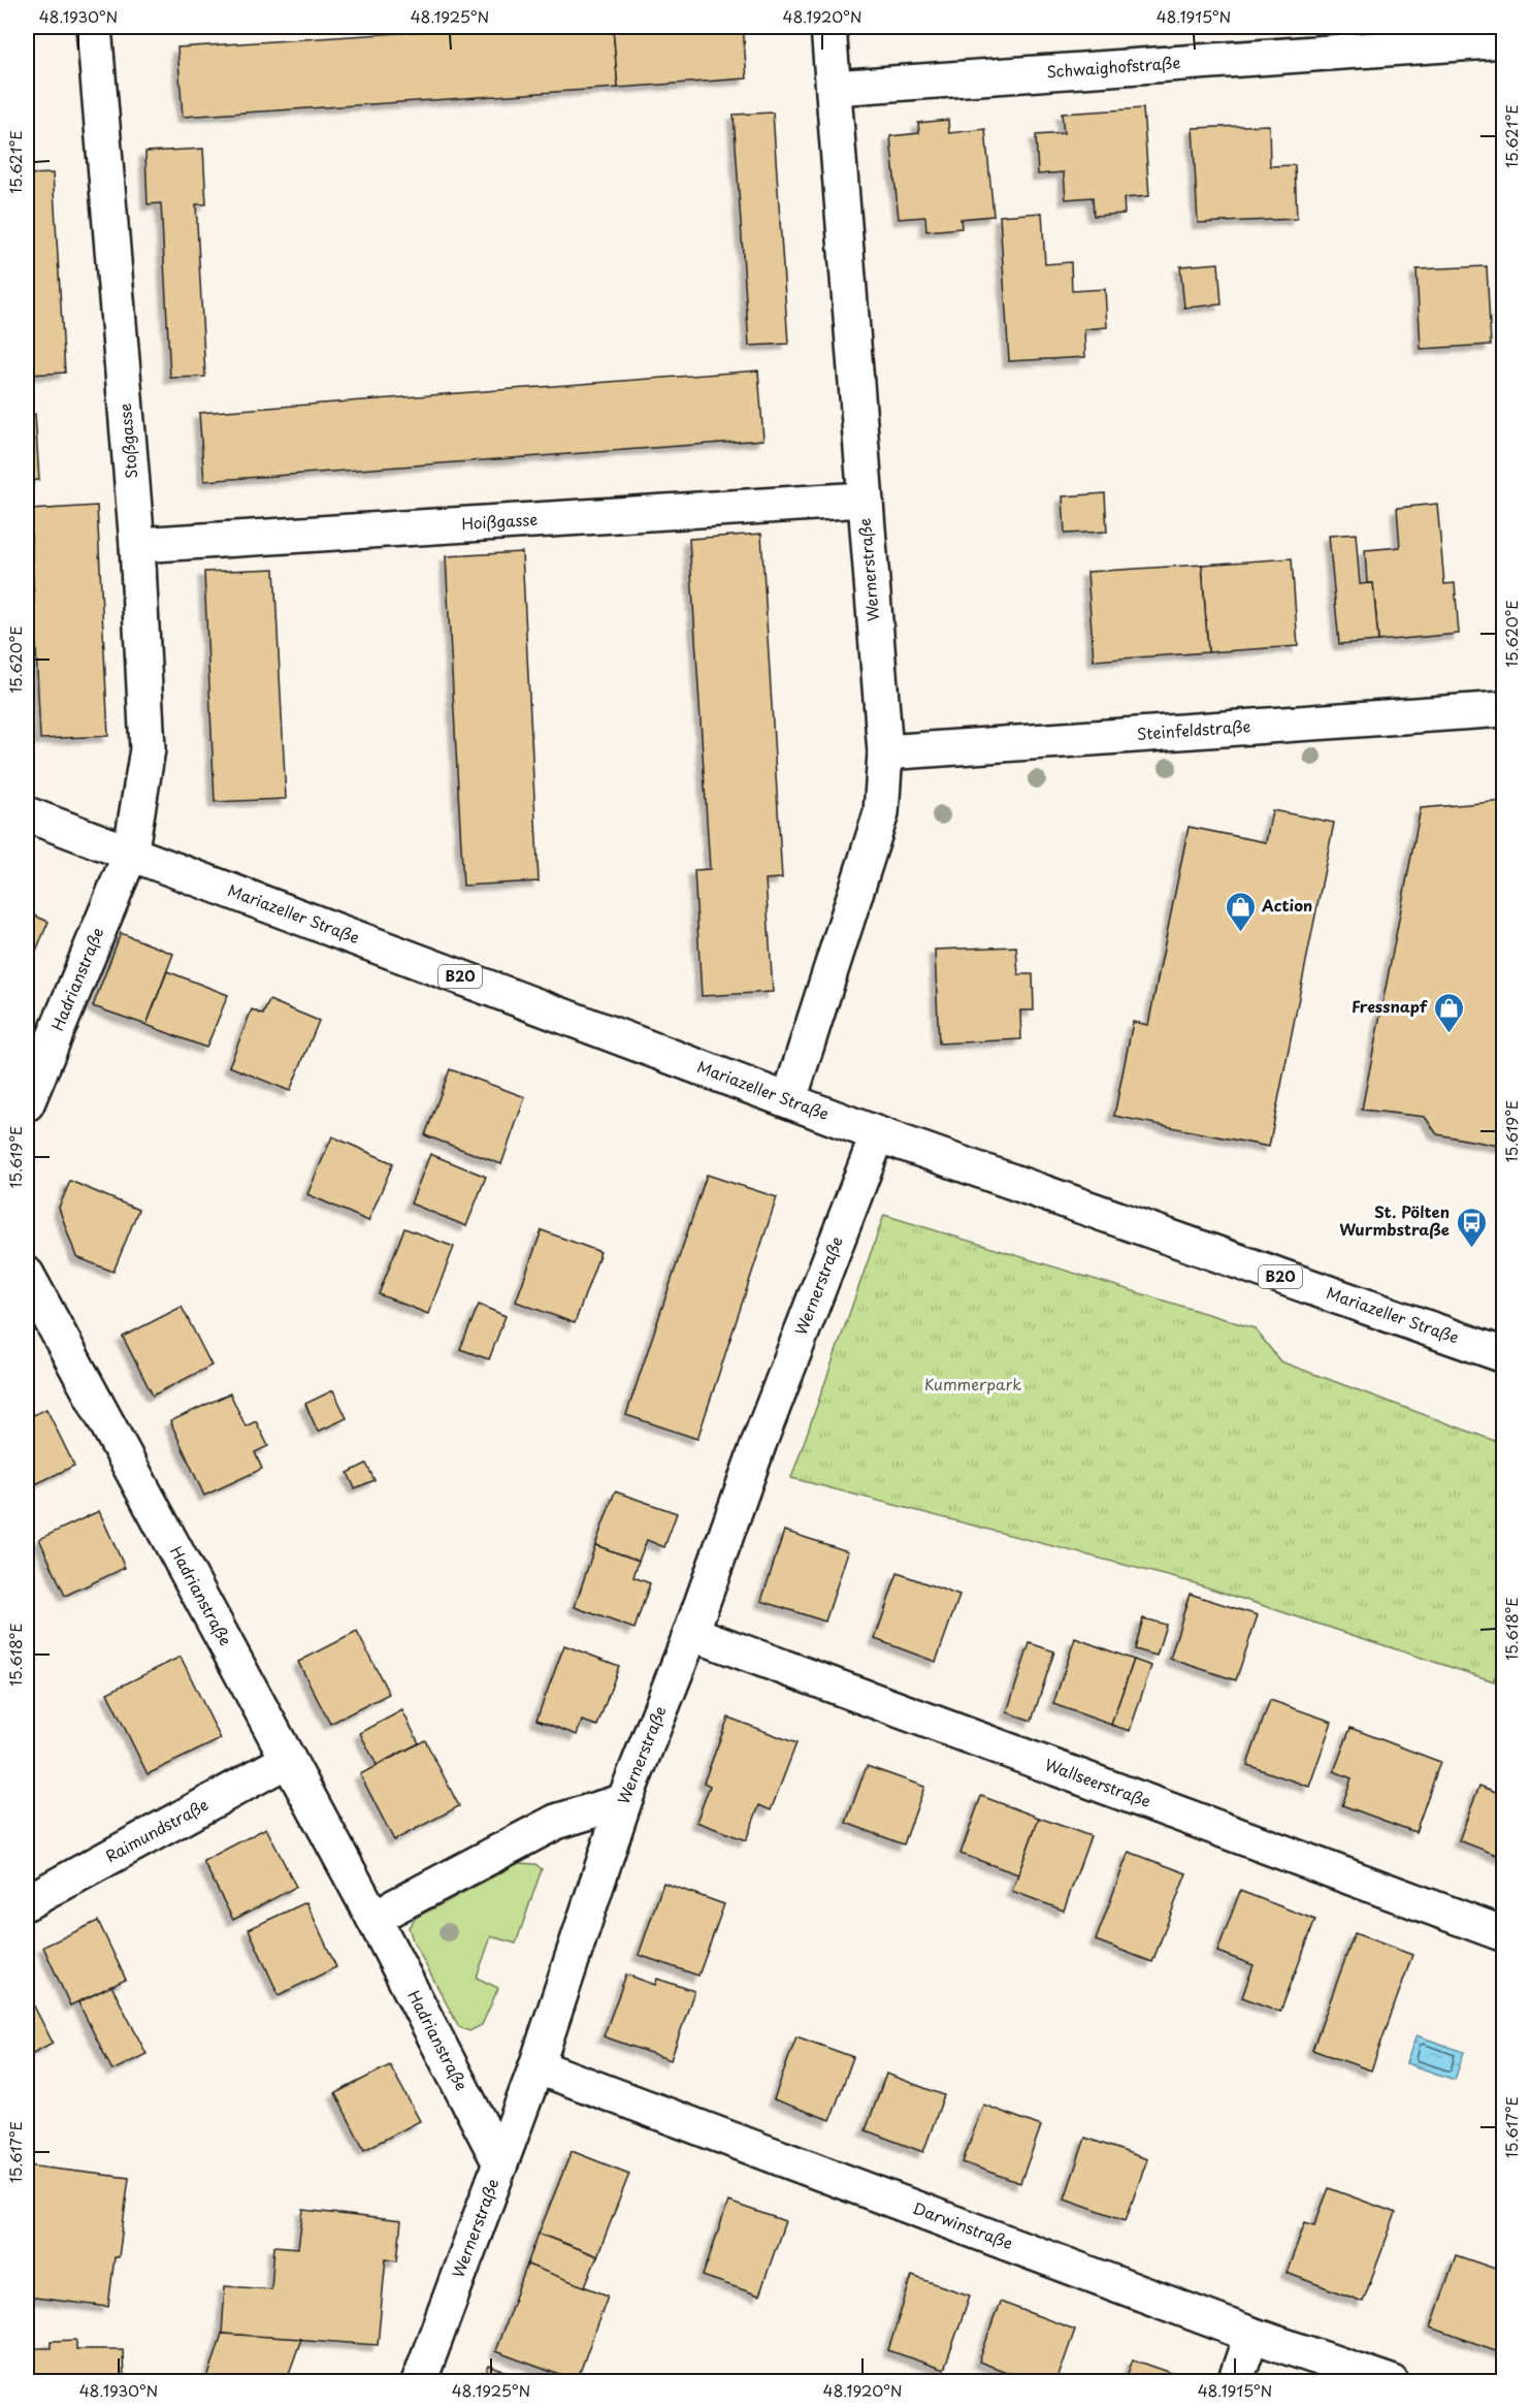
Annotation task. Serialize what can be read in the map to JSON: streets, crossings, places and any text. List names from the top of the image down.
{
  "streets": {
    "street": [
      "Schwaighofstraße",
      "Stoßgasse",
      "Hoißgasse",
      "Wernerstraße",
      "Steinfeldstraße",
      "Mariazeller Straße",
      "B20",
      "Hadrianstraße",
      "Wallseerstraße",
      "Raimundstraße",
      "Darwinstraße"
    ]
  },
  "crossings": [
    ["Schwaighofstraße", "Wernerstraße"],
    ["Stoßgasse", "Hoißgasse"],
    ["Stoßgasse", "Mariazeller Straße"],
    ["Stoßgasse", "Hadrianstraße"],
    ["Hoißgasse", "Wernerstraße"],
    ["Wernerstraße", "Steinfeldstraße"],
    ["Wernerstraße", "Mariazeller Straße"],
    ["Wernerstraße", "Hadrianstraße"],
    ["Wernerstraße", "Wallseerstraße"],
    ["Wernerstraße", "Darwinstraße"],
    ["Mariazeller Straße", "Hadrianstraße"],
    ["Hadrianstraße", "Raimundstraße"]
  ],
  "parks": ["Kummerpark"],
  "places": {
    "shop": ["Action", "Fressnapf"],
    "bus stop": ["St. Pölten Wurmbstraße"]
  },
  "coordinates": [
    "48.1930°N",
    "48.1925°N",
    "48.1920°N",
    "48.1915°N",
    "15.621°E",
    "15.620°E",
    "15.619°E",
    "15.618°E",
    "15.617°E"
  ]
}
